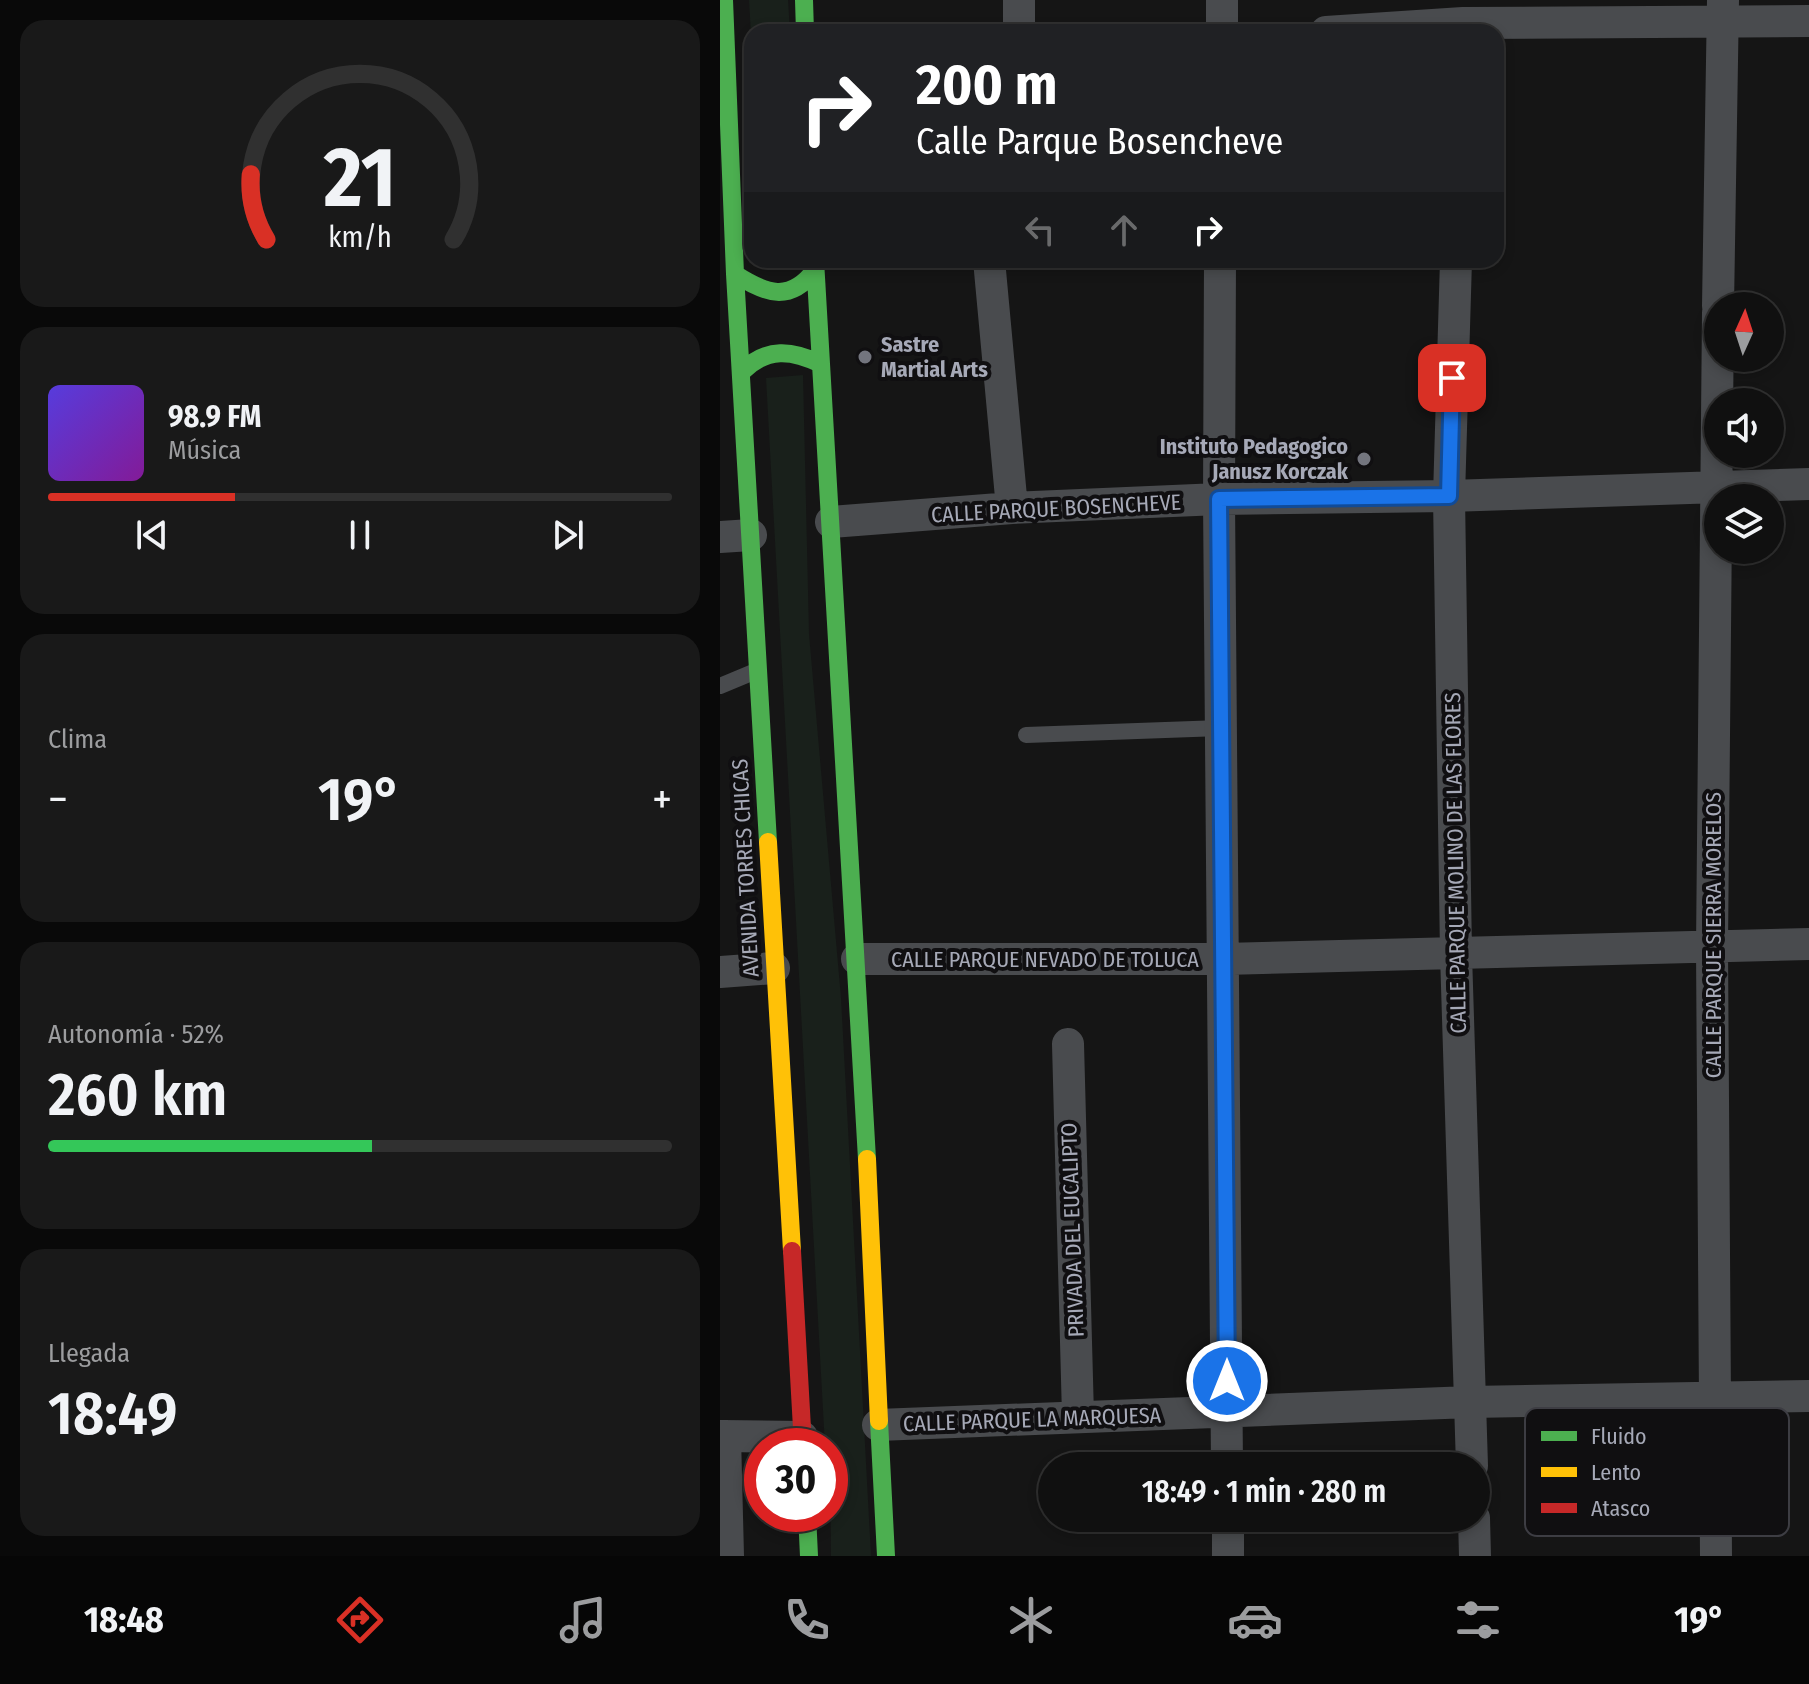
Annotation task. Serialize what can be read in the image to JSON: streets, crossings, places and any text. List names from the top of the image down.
{
  "streets": {
    "main road": ["AVENIDA TORRES CHICAS"],
    "street": [
      "CALLE PARQUE BOSENCHEVE",
      "CALLE PARQUE MOLINO DE LAS FLORES",
      "CALLE PARQUE SIERRA MORELOS",
      "CALLE PARQUE NEVADO DE TOLUCA",
      "PRIVADA DEL EUCALIPTO",
      "CALLE PARQUE LA MARQUESA"
    ]
  },
  "crossings": [
    ["CALLE PARQUE BOSENCHEVE", "CALLE PARQUE MOLINO DE LAS FLORES"],
    ["CALLE PARQUE MOLINO DE LAS FLORES", "CALLE PARQUE NEVADO DE TOLUCA"],
    ["CALLE PARQUE MOLINO DE LAS FLORES", "CALLE PARQUE LA MARQUESA"],
    ["CALLE PARQUE SIERRA MORELOS", "CALLE PARQUE NEVADO DE TOLUCA"],
    ["CALLE PARQUE SIERRA MORELOS", "CALLE PARQUE LA MARQUESA"],
    ["PRIVADA DEL EUCALIPTO", "CALLE PARQUE LA MARQUESA"]
  ],
  "places": ["Sastre Martial Arts", "Instituto Pedagogico Janusz Korczak"],
  "legend": ["Fluido", "Lento", "Atasco"],
  "north": "top",
  "page": {
    "turn": ["200 m", "Calle Parque Bosencheve"],
    "song": ["98.9 FM", "Música"],
    "tile": [
      "Clima",
      ["Autonomía · 52%", "260 km"],
      ["Llegada", "18:49"]
    ],
    "heat": ["−", "19°", "+"],
    "limit": "30",
    "trip": "18:49 · 1 min · 280 m",
    "tabs": ["18:48", "19°"],
    "gauge": ["21", "km/h"]
  }
}
